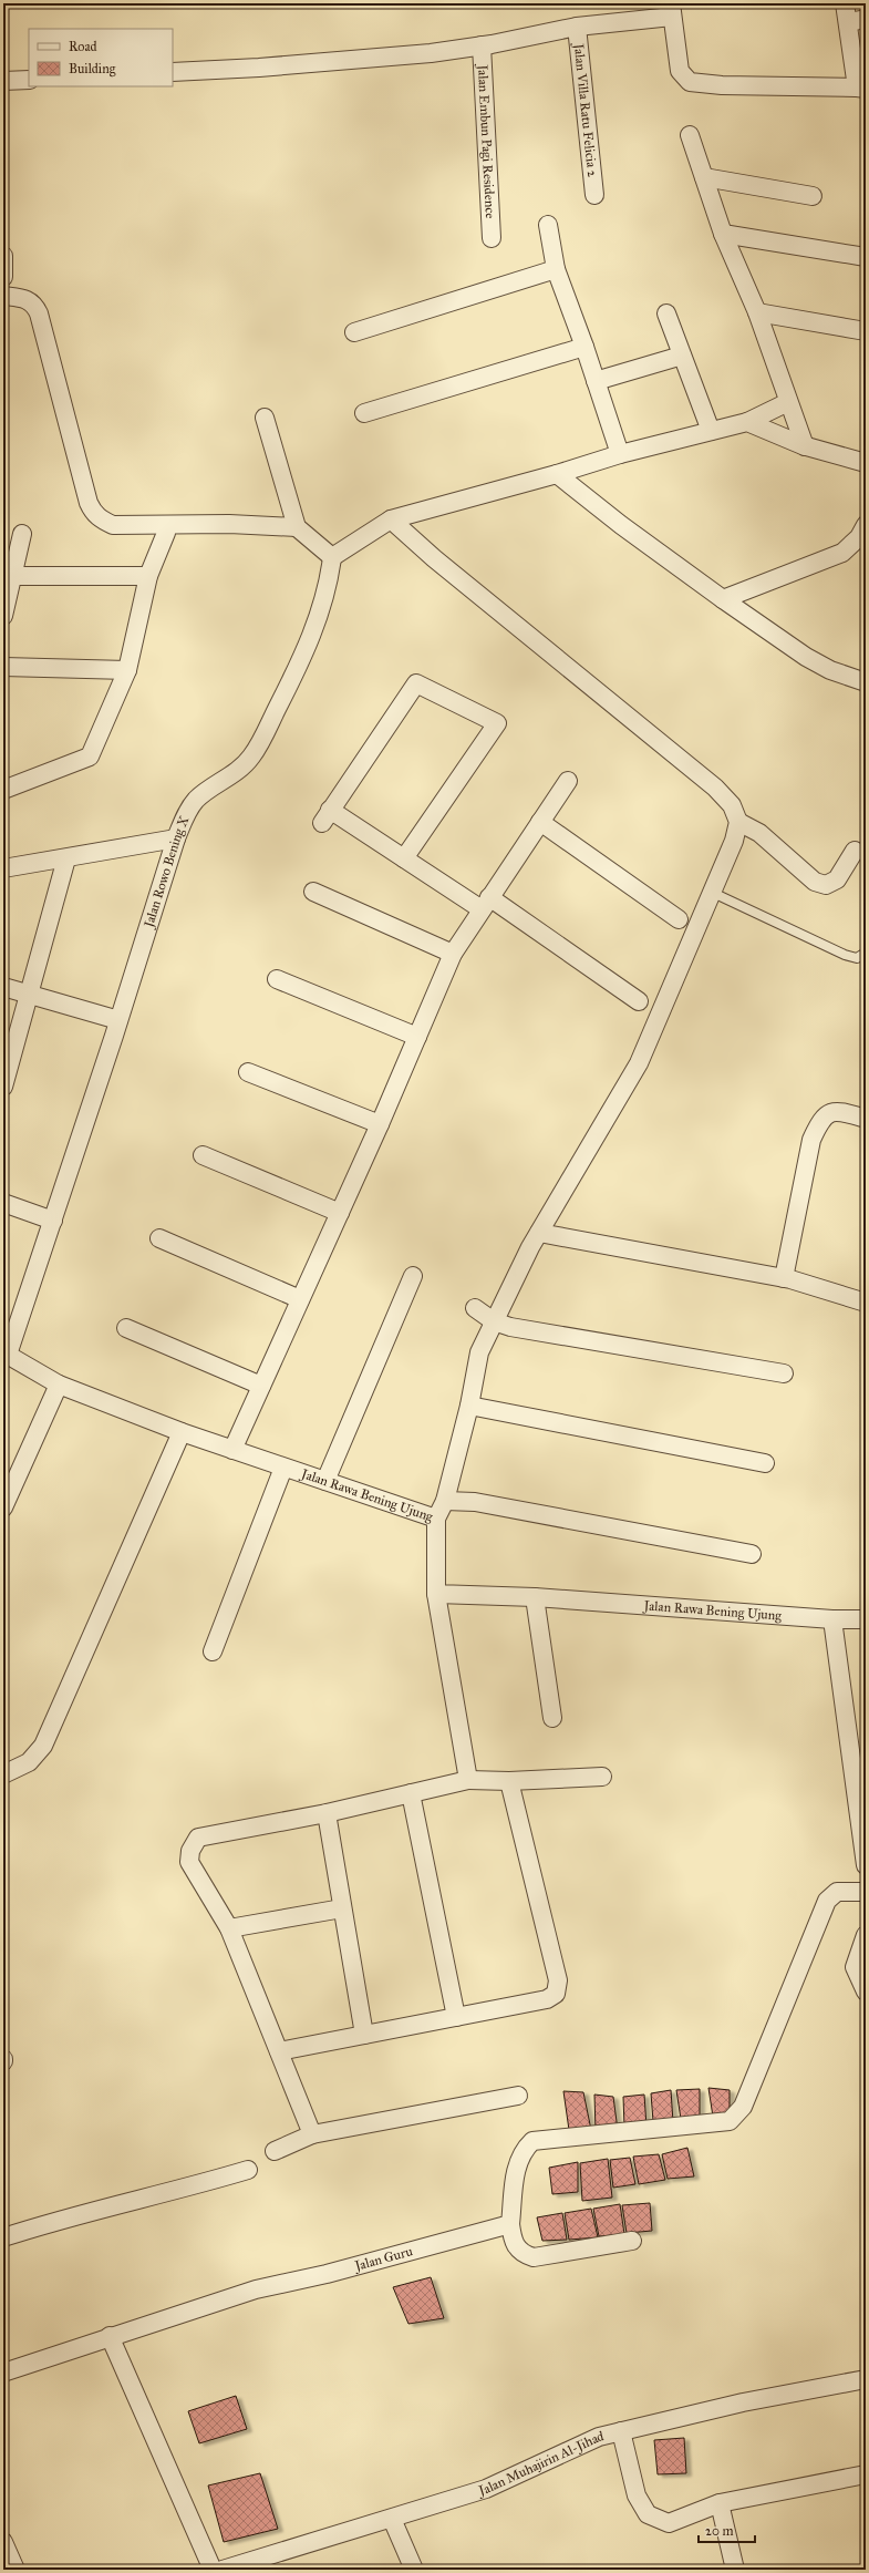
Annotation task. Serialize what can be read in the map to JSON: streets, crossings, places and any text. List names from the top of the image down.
{
  "streets": {
    "street": [
      "Jalan Villa Ratu Felicia 2",
      "Jalan Embun Pagi Residence",
      "Jalan Rowo Bening X",
      "Jalan Rawa Bening Ujung",
      "Jalan Guru",
      "Jalan Muhajirin Al-Jihad"
    ]
  },
  "crossings": [
    ["Jalan Rowo Bening X", "Jalan Rawa Bening Ujung"]
  ],
  "legend": ["Road", "Building"],
  "scale_bar": "20 m"
}
